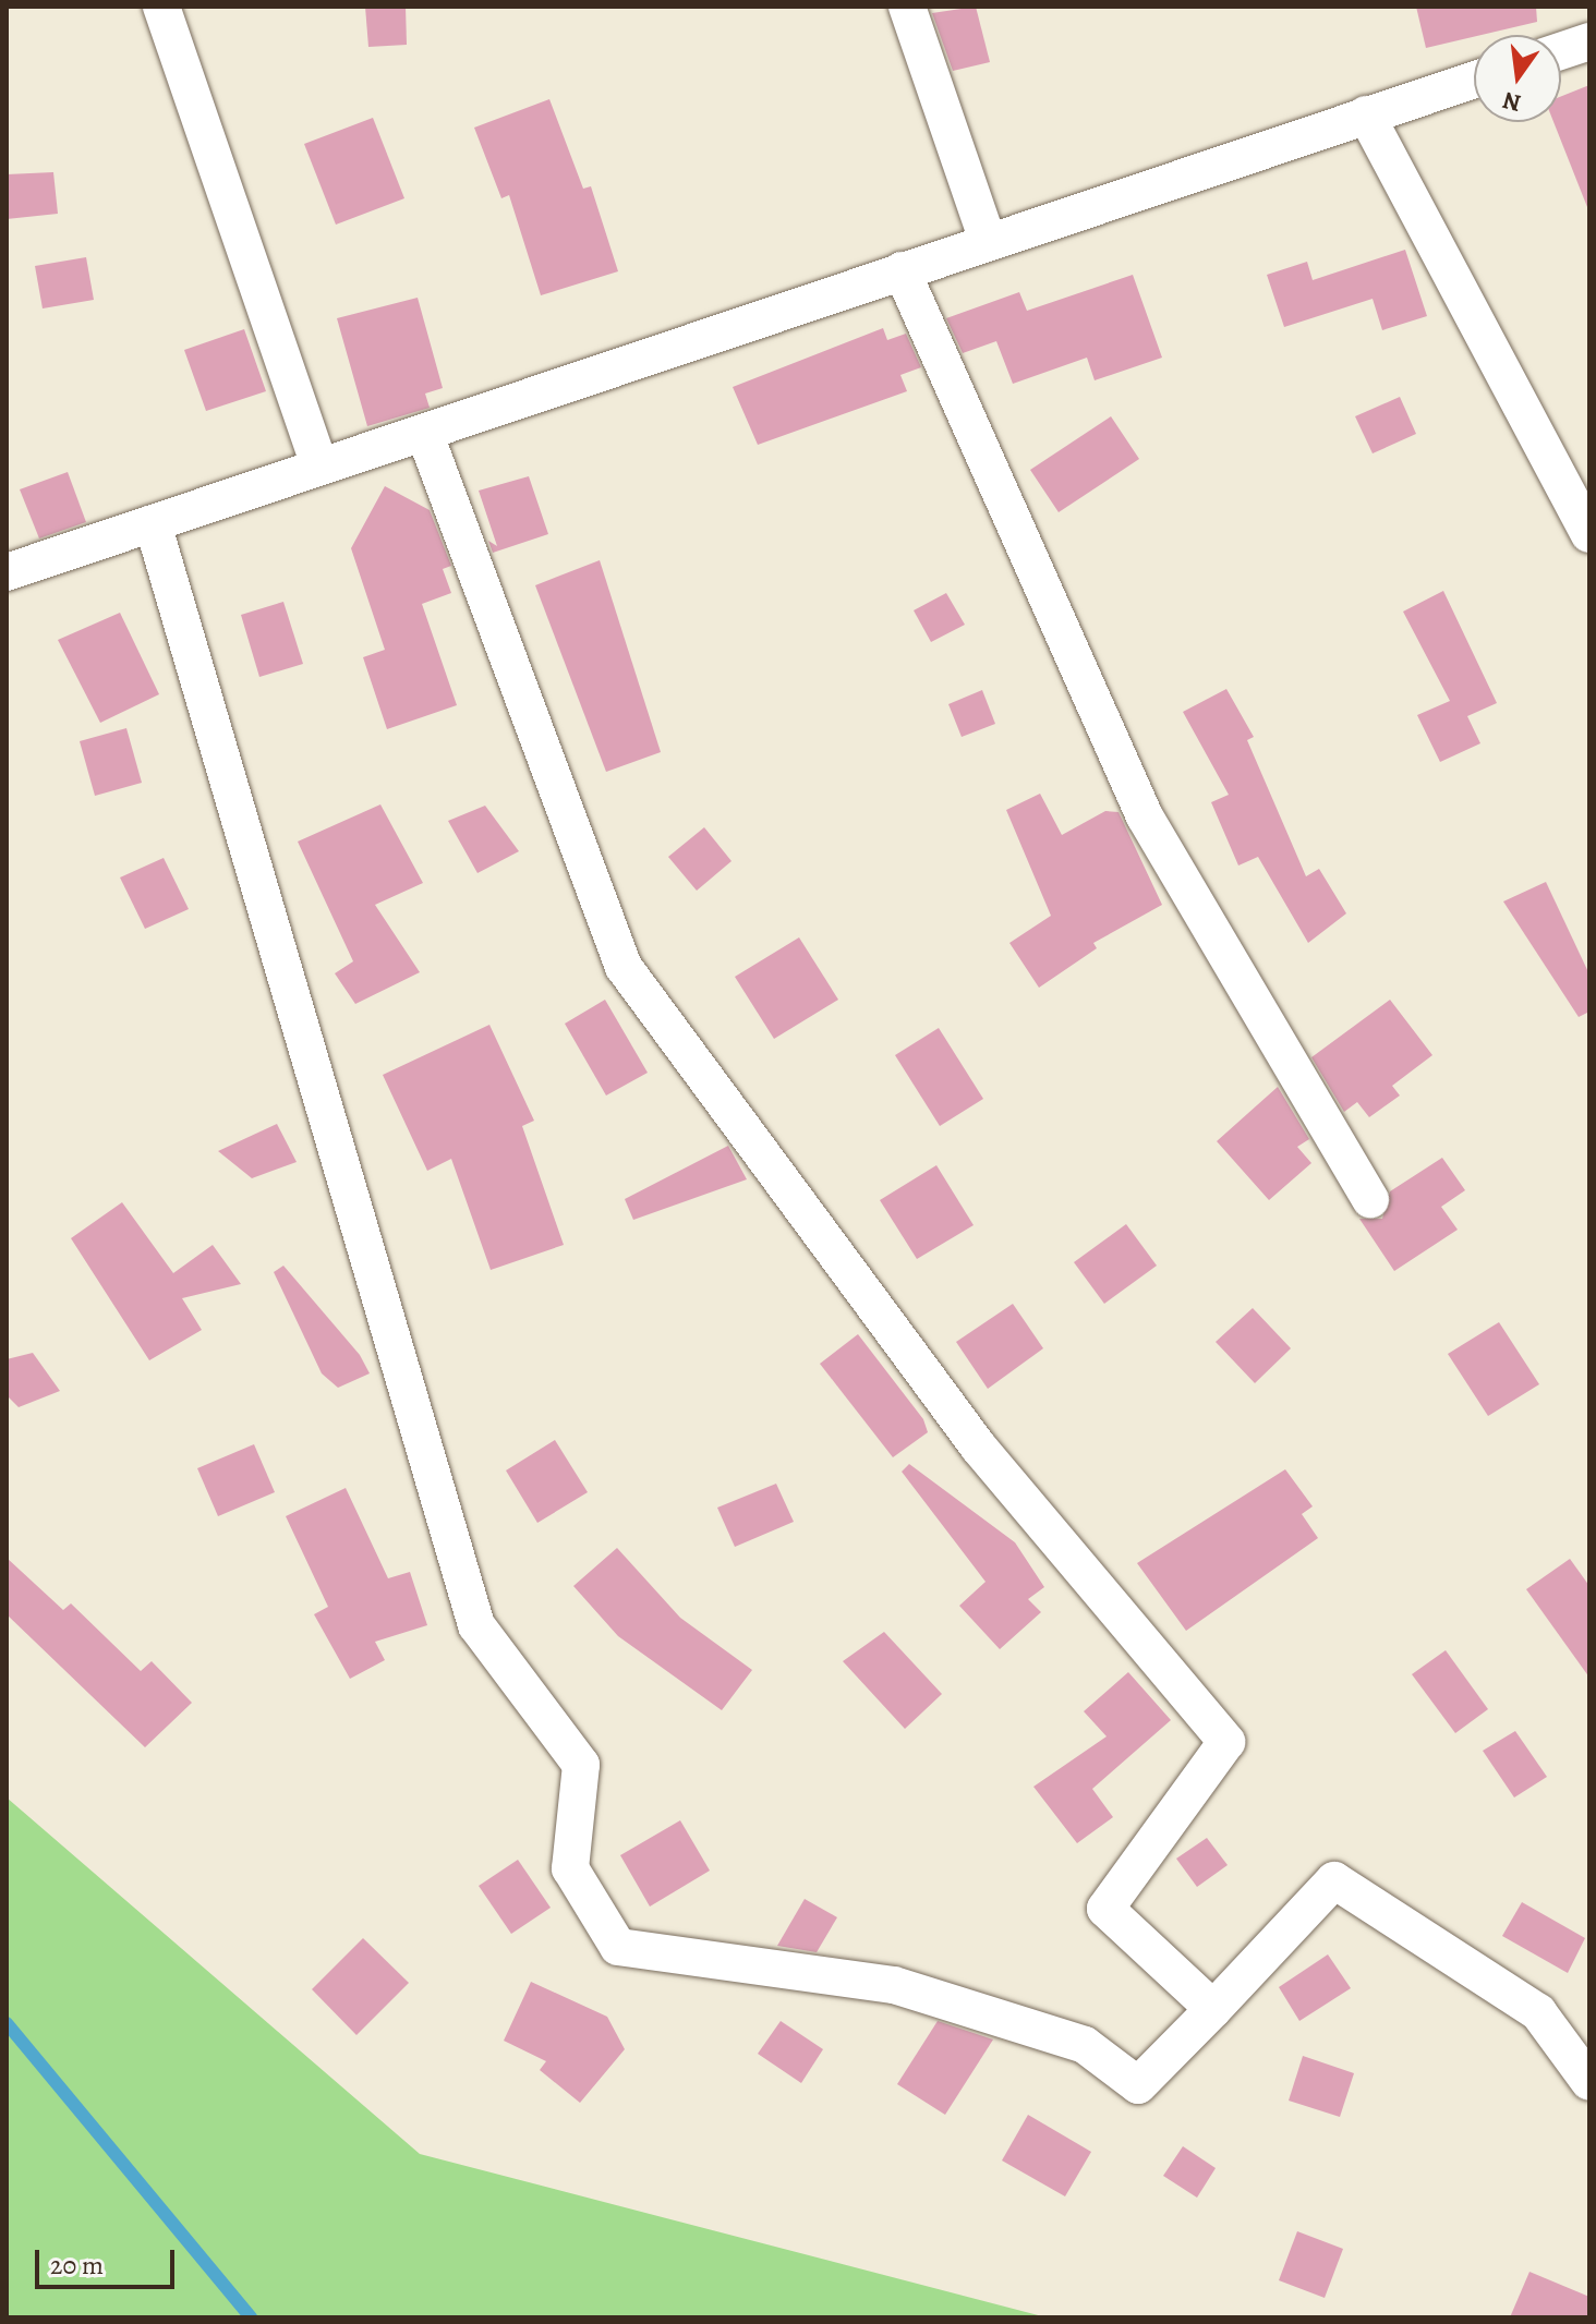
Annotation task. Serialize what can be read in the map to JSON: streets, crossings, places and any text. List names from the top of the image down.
{
  "scale_bar": "20 m",
  "north": "bottom"
}
